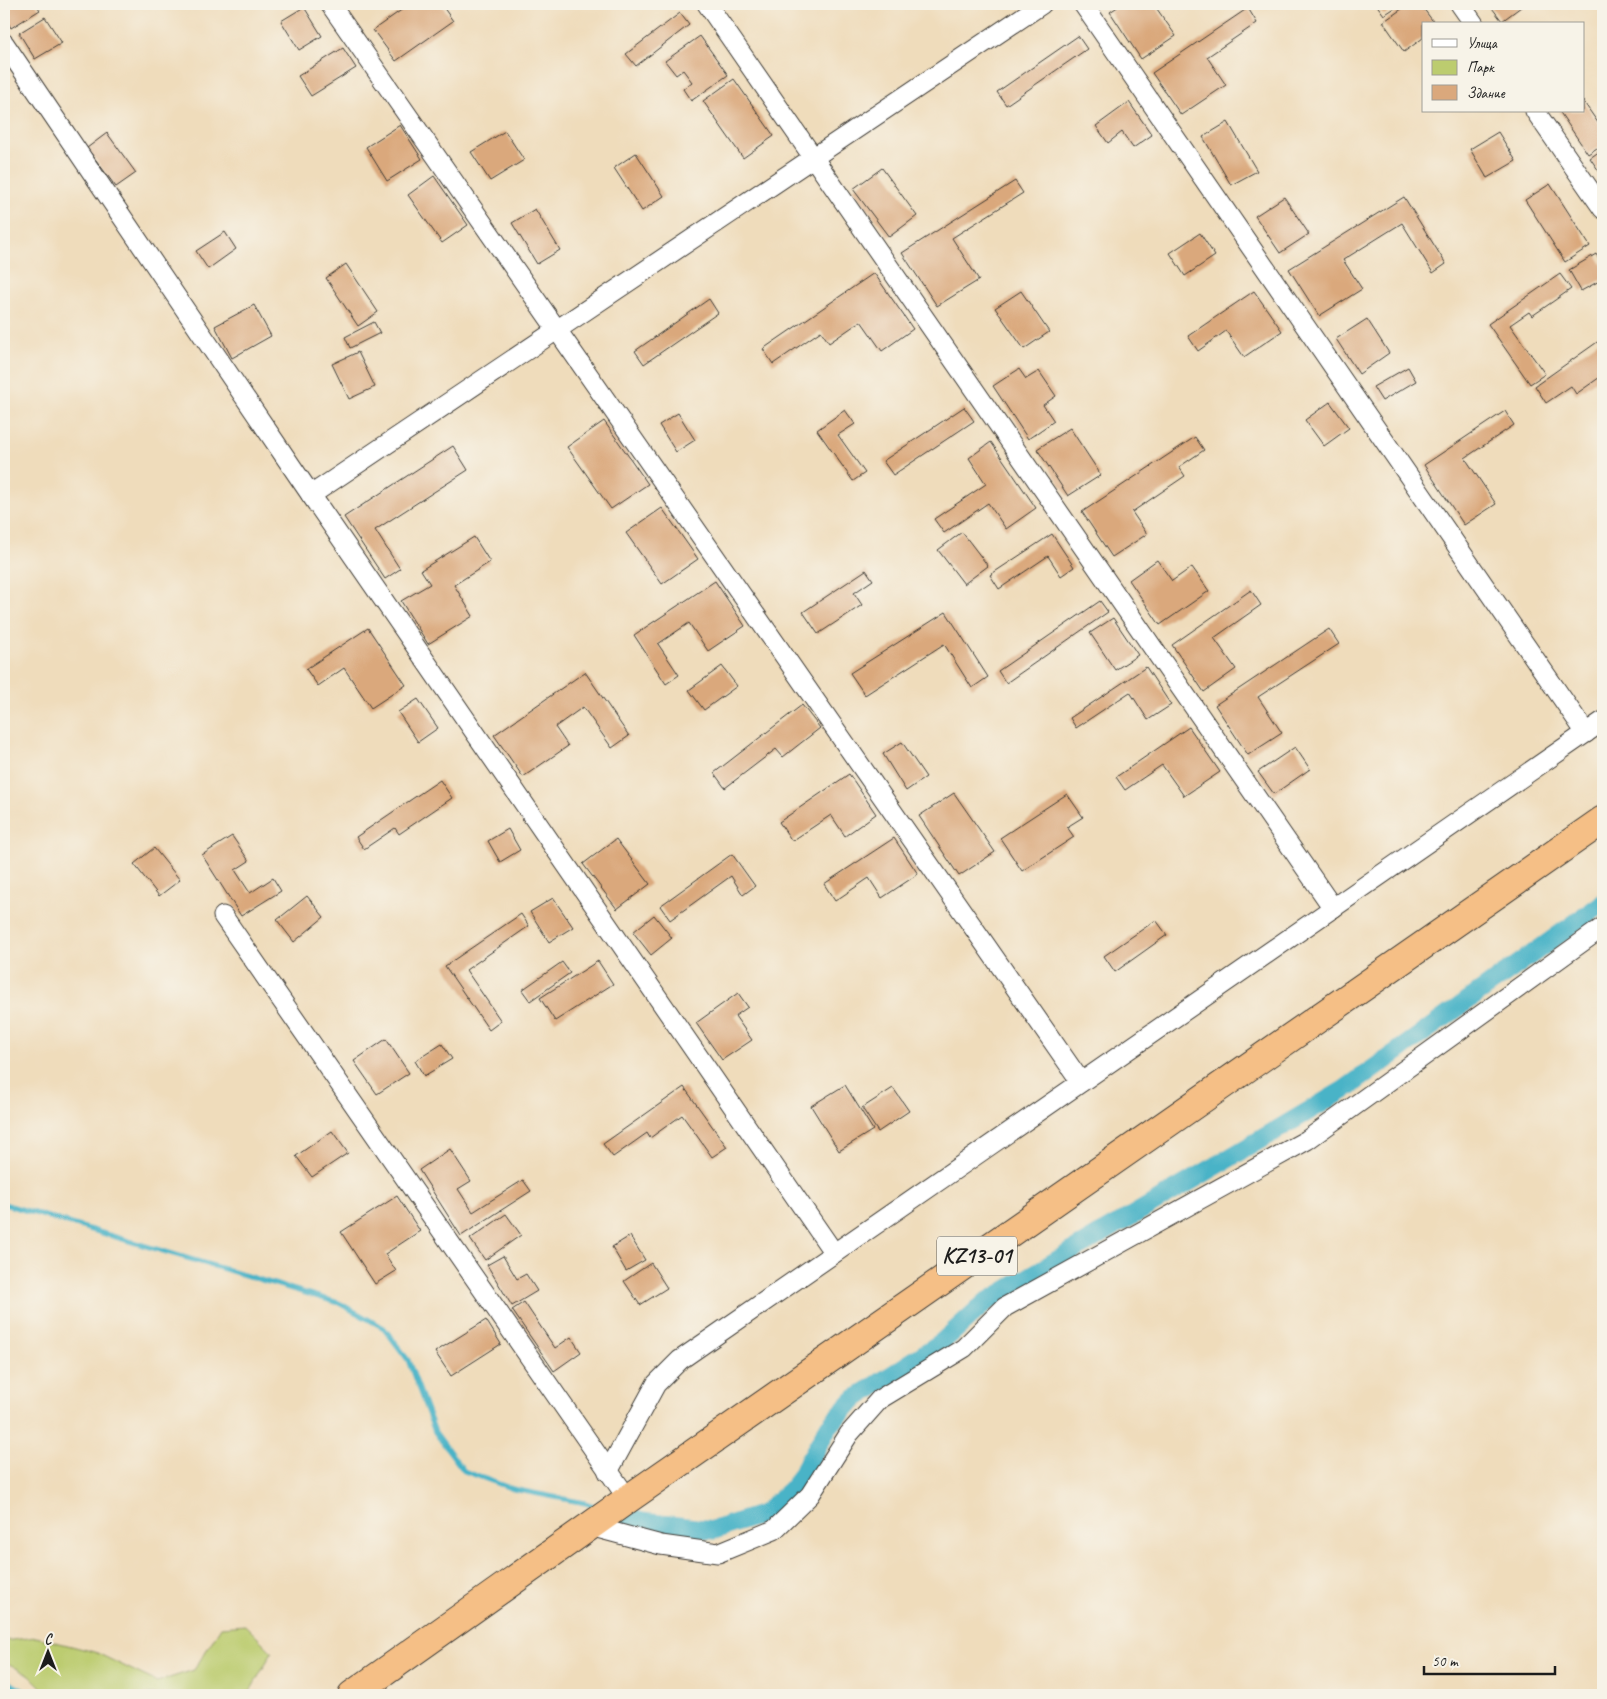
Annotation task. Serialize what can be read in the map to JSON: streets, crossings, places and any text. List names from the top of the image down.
{
  "streets": {
    "highway": ["KZ13-01"]
  },
  "legend": ["Улица", "Парк", "Здание"],
  "scale_bar": "50 m",
  "north": "top"
}
